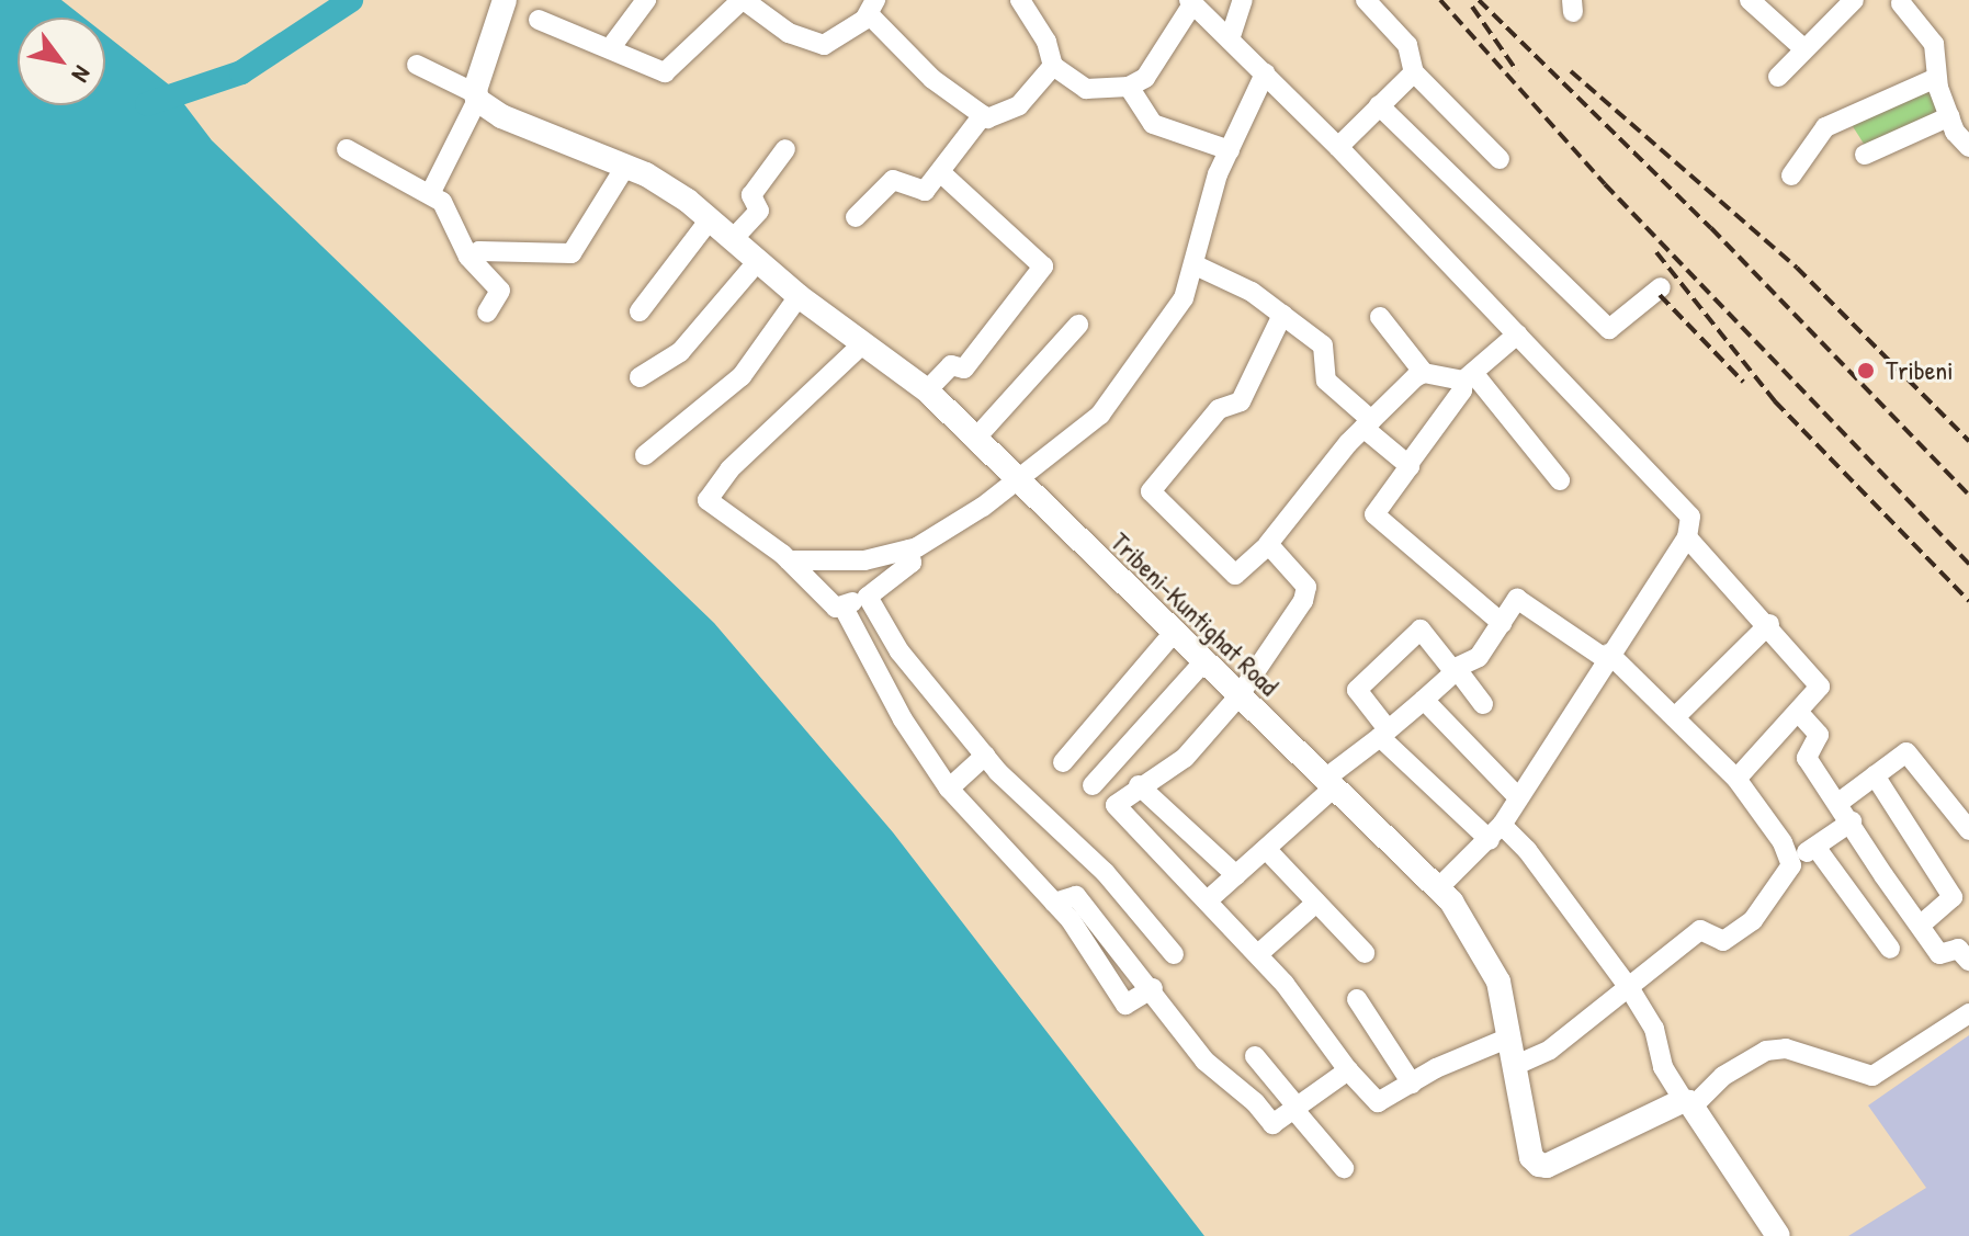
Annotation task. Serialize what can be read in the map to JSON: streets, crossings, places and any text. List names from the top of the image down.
{
  "streets": {
    "main road": ["Tribeni-Kuntighat Road"]
  },
  "places": ["Tribeni"],
  "north": "bottom right"
}
